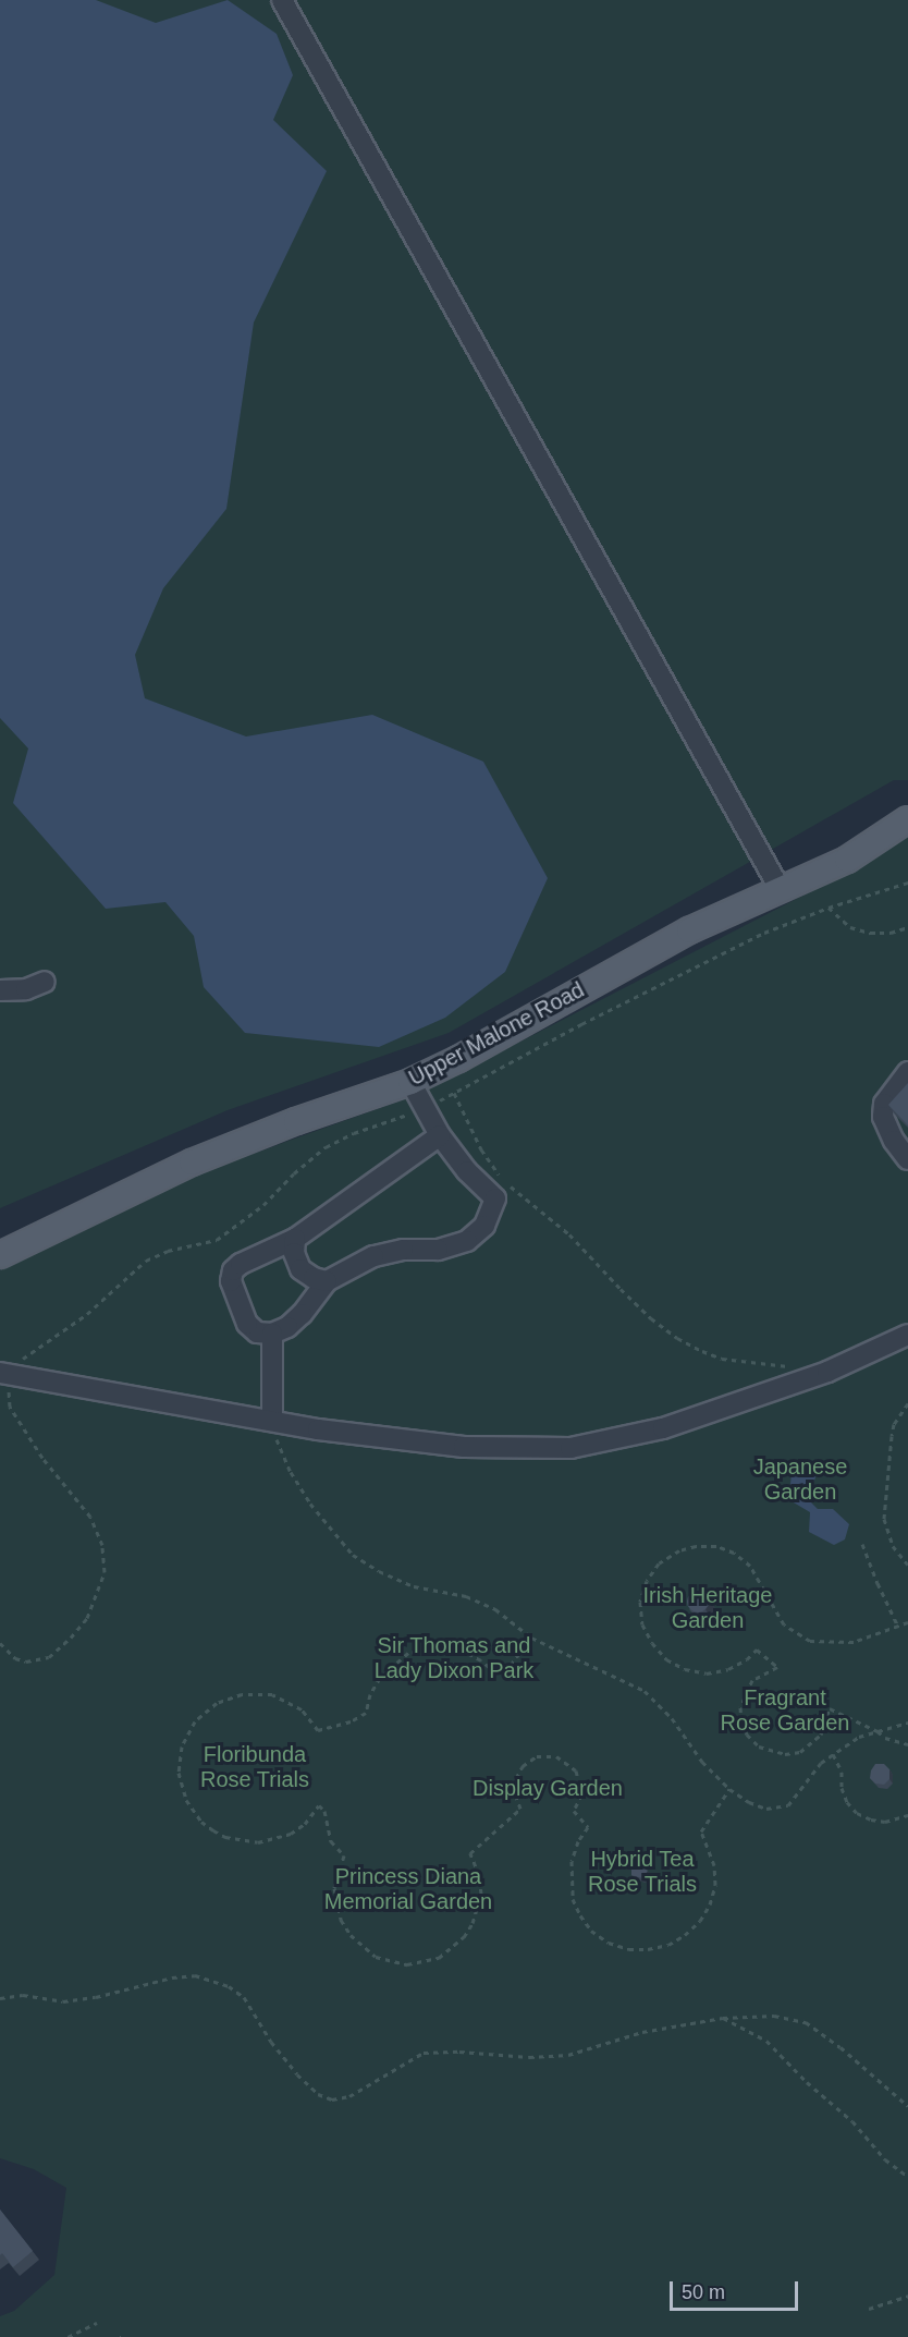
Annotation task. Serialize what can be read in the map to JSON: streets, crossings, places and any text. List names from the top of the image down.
{
  "streets": {
    "main road": ["Upper Malone Road"]
  },
  "parks": [
    "Japanese Garden",
    "Irish Heritage Garden",
    "Sir Thomas and Lady Dixon Park",
    "Fragrant Rose Garden",
    "Floribunda Rose Trials",
    "Display Garden",
    "Hybrid Tea Rose Trials",
    "Princess Diana Memorial Garden"
  ],
  "scale_bar": "50 m"
}
